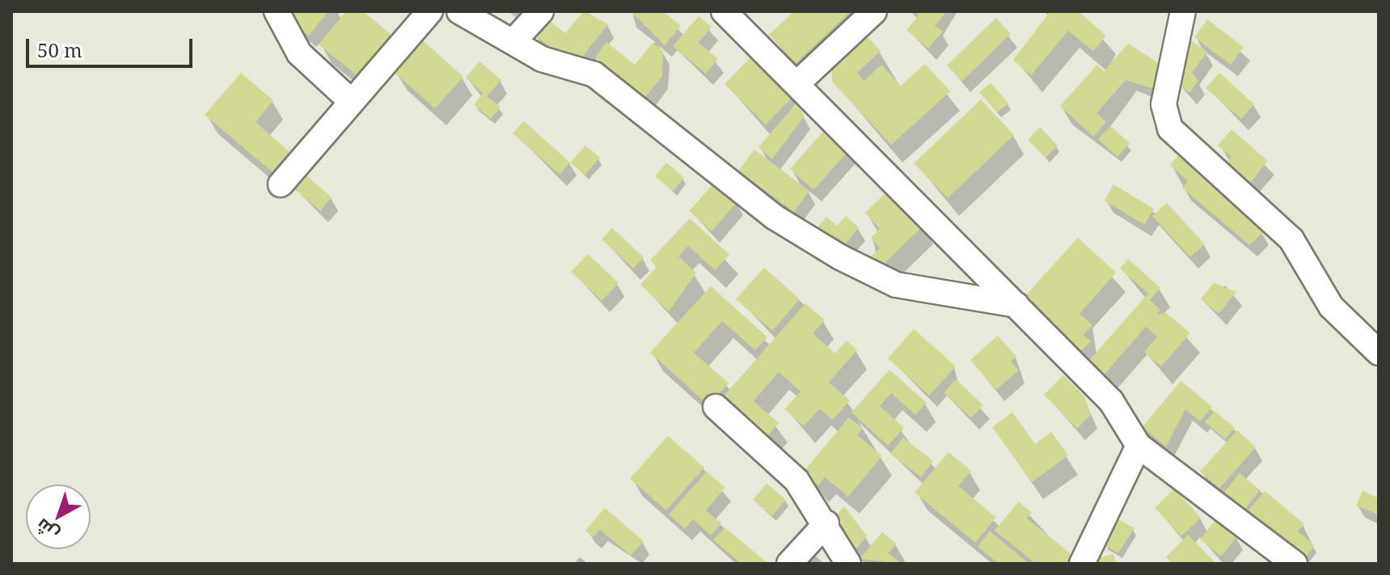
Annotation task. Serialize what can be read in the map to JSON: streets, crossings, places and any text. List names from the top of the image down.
{
  "scale_bar": "50 m",
  "north": "bottom left"
}
